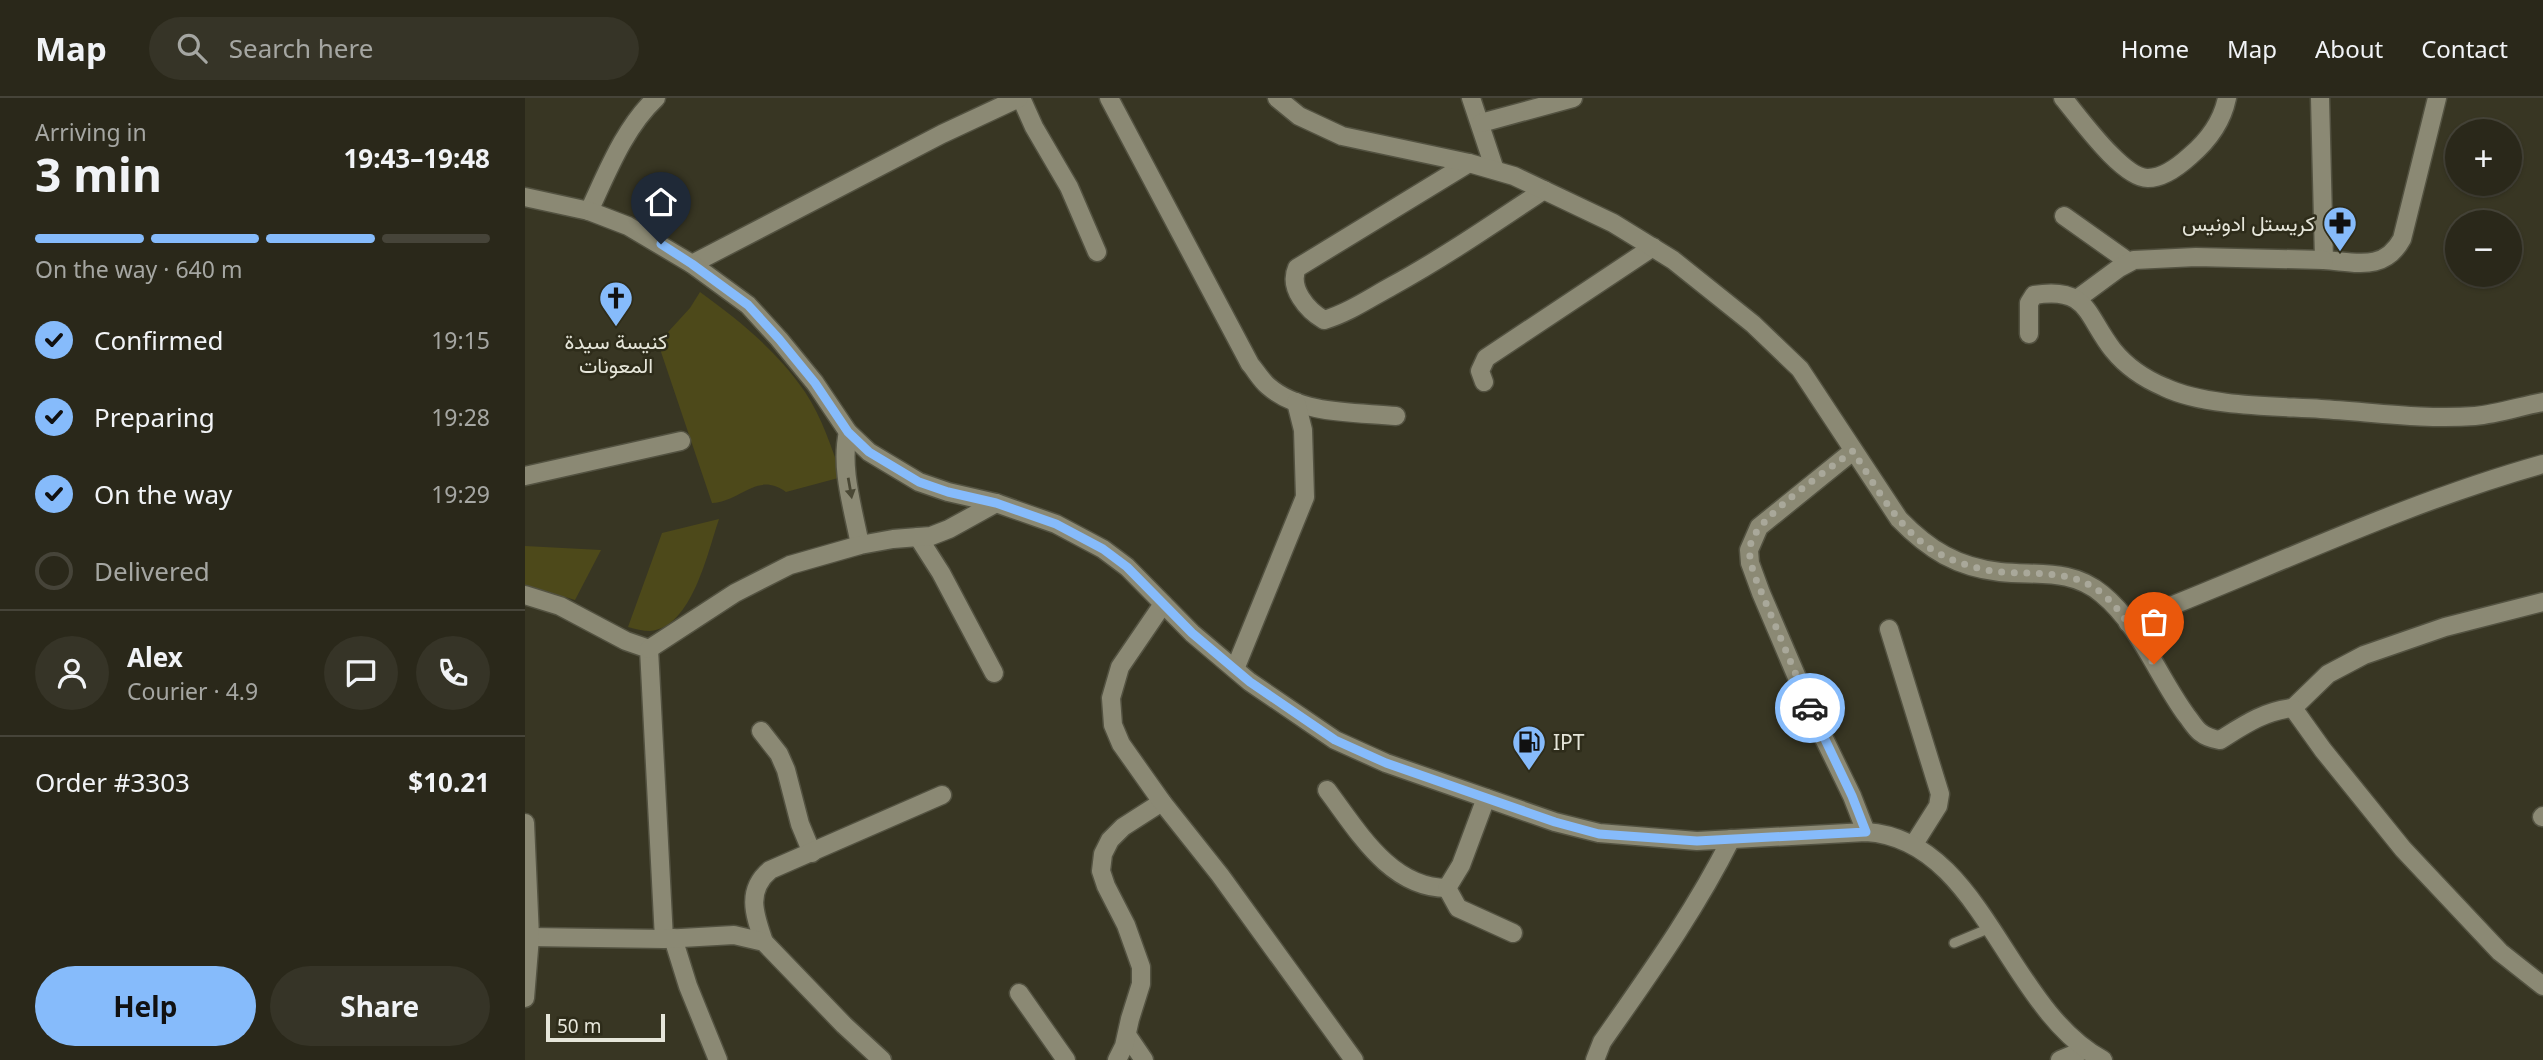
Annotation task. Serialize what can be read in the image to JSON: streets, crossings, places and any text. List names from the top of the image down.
{
  "places": {
    "pharmacy": ["كريستل ادونيس"],
    "church": ["كنيسة سيدة المعونات"],
    "fuel station": ["IPT"]
  },
  "scale_bar": "50 m",
  "page": {
    "header": "Map",
    "search": "Search here",
    "nav": [
      "Home",
      "Map",
      "About",
      "Contact"
    ],
    "heading": ["3 min", "Arriving in", "19:43–19:48"],
    "panel": [
      "Alex",
      "Courier · 4.9",
      "Order #3303",
      "$10.21"
    ],
    "map_buttons": ["+", "−"],
    "bar": "On the way · 640 m",
    "list": [
      ["Confirmed", "19:15"],
      ["Preparing", "19:28"],
      ["On the way", "19:29"],
      "Delivered"
    ],
    "buttons": ["Help", "Share"],
    "scale": "50 m"
  }
}
